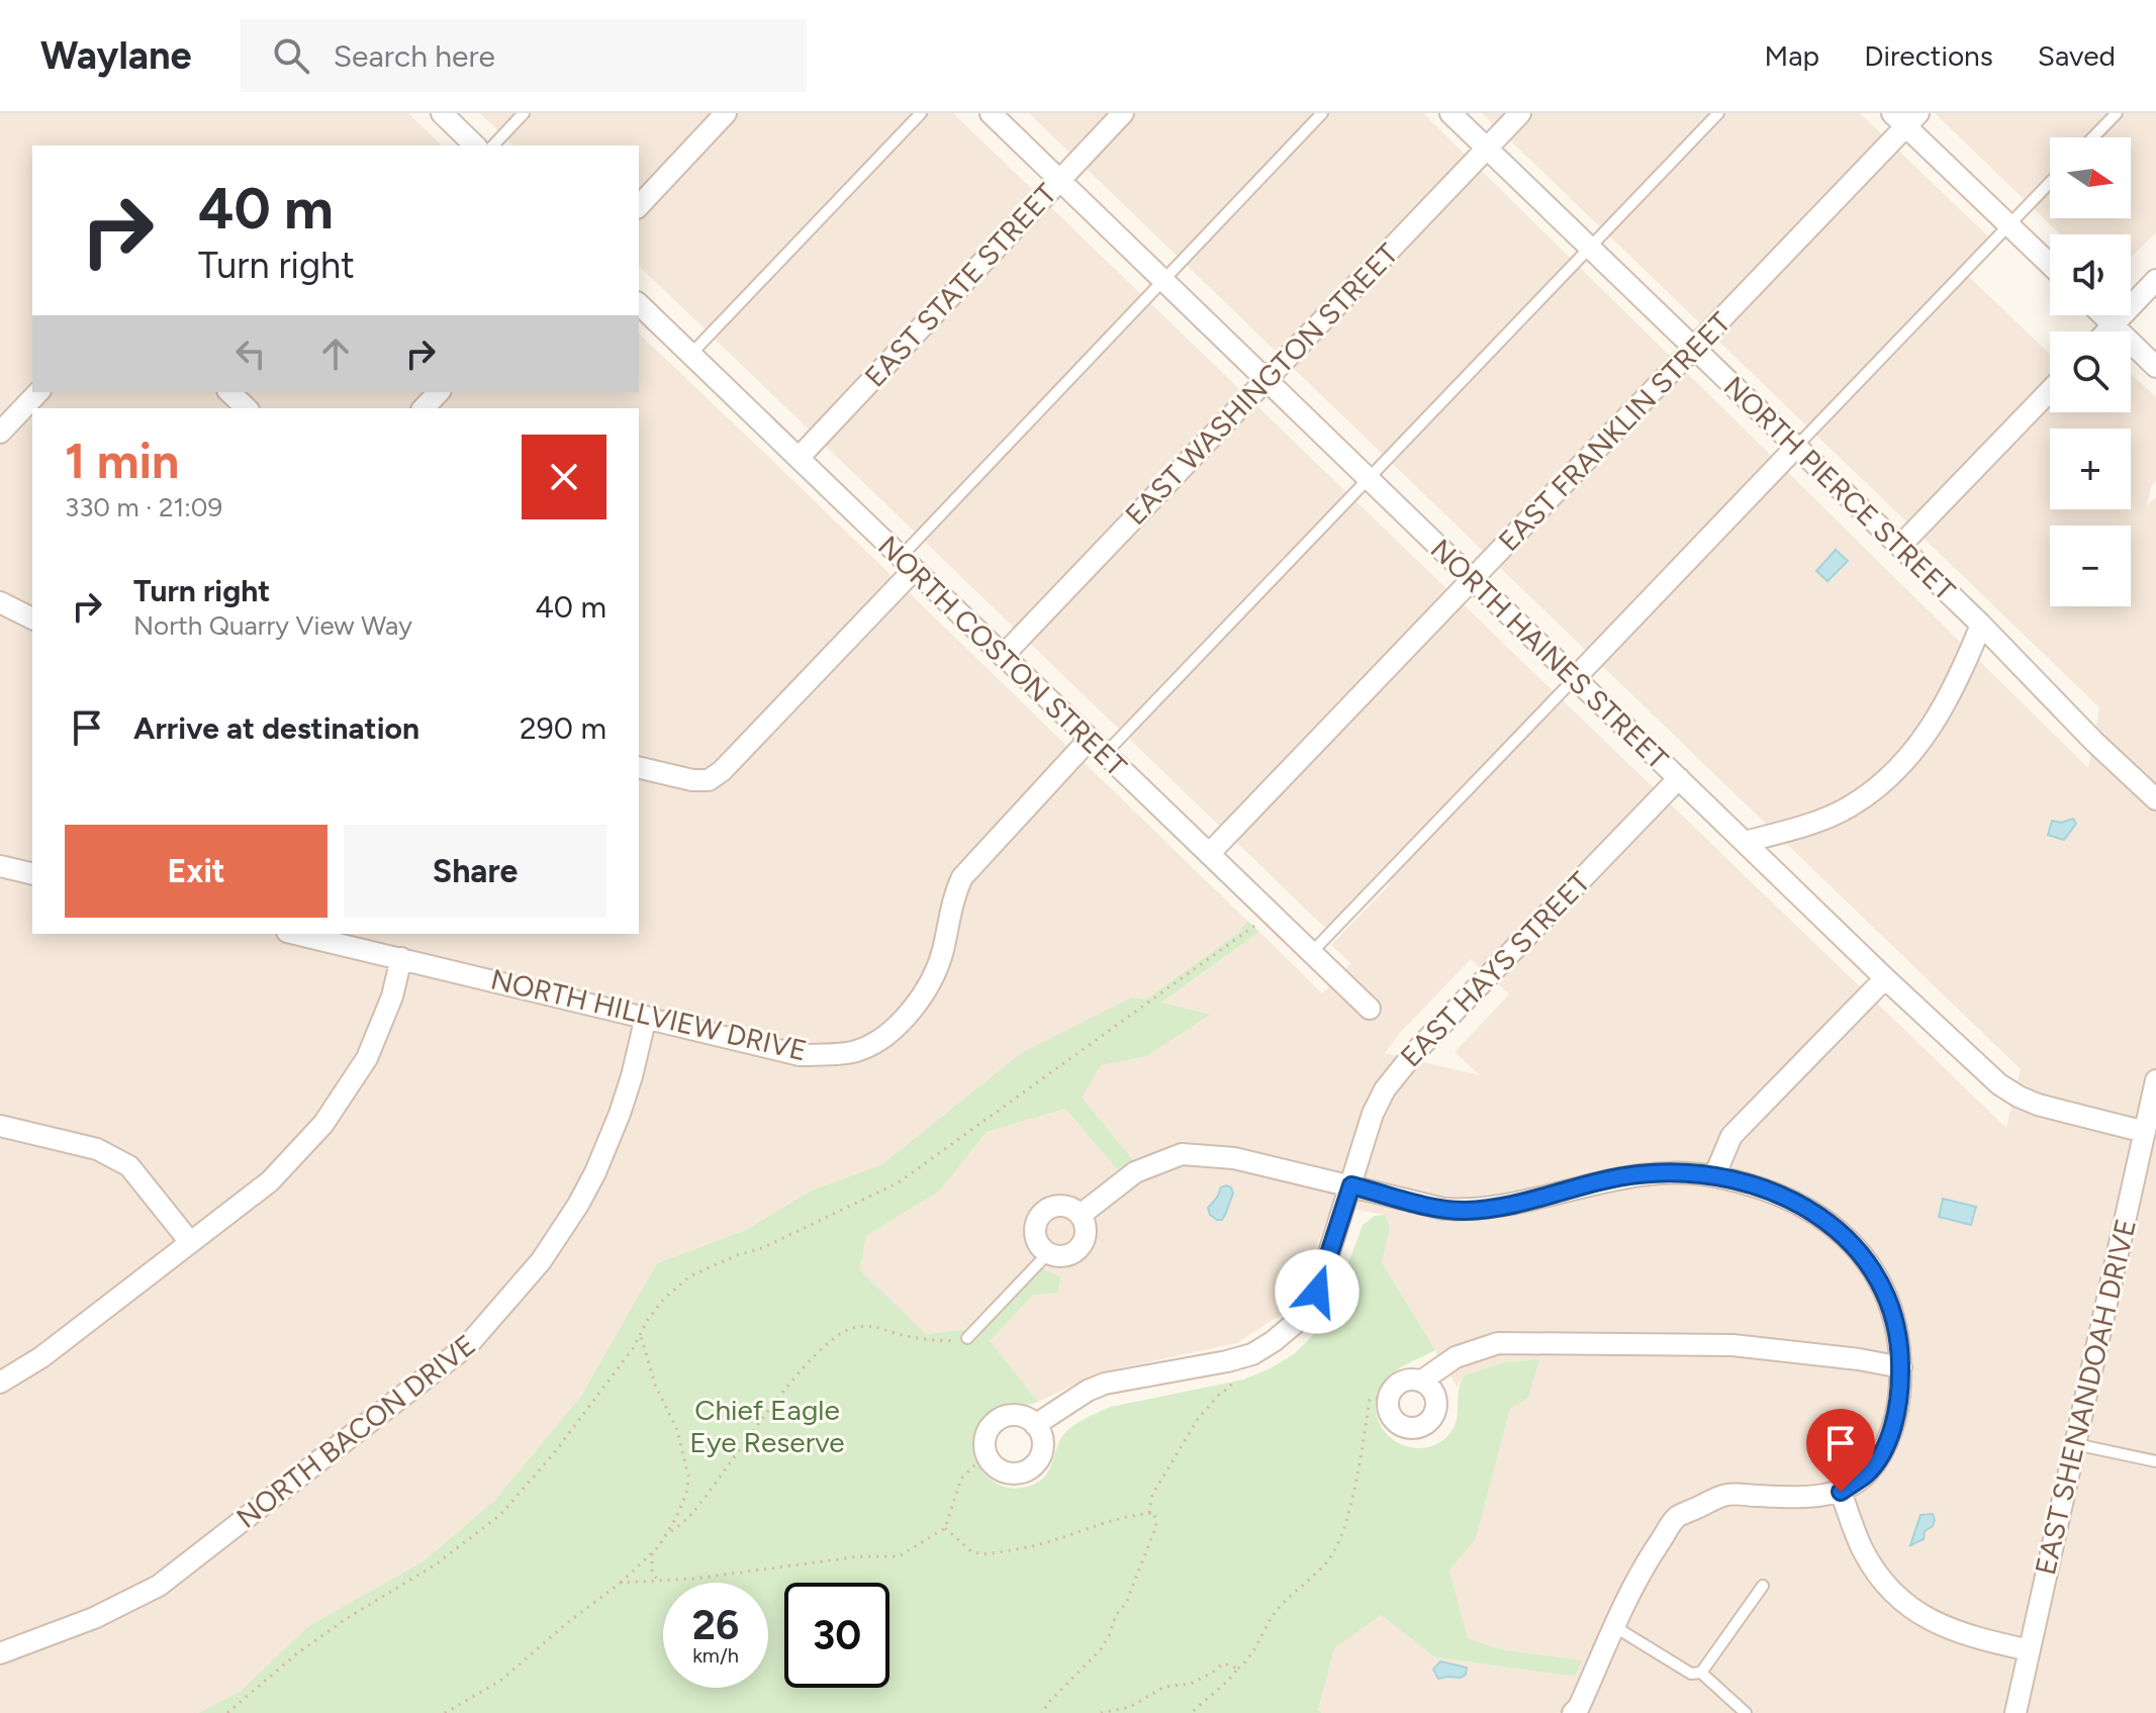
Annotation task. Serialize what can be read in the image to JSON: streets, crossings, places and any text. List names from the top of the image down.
{
  "streets": {
    "street": [
      "EAST STATE STREET",
      "EAST WASHINGTON STREET",
      "EAST FRANKLIN STREET",
      "NORTH PIERCE STREET",
      "NORTH HAINES STREET",
      "NORTH COSTON STREET",
      "EAST HAYS STREET",
      "NORTH HILLVIEW DRIVE",
      "EAST SHENANDOAH DRIVE",
      "NORTH BACON DRIVE"
    ]
  },
  "crossings": [
    ["EAST STATE STREET", "NORTH HAINES STREET"],
    ["EAST STATE STREET", "NORTH COSTON STREET"],
    ["EAST WASHINGTON STREET", "NORTH PIERCE STREET"],
    ["EAST WASHINGTON STREET", "NORTH HAINES STREET"],
    ["EAST WASHINGTON STREET", "NORTH COSTON STREET"],
    ["EAST FRANKLIN STREET", "NORTH PIERCE STREET"],
    ["EAST FRANKLIN STREET", "NORTH HAINES STREET"],
    ["EAST FRANKLIN STREET", "NORTH COSTON STREET"],
    ["NORTH HAINES STREET", "EAST HAYS STREET"],
    ["NORTH HAINES STREET", "EAST SHENANDOAH DRIVE"],
    ["NORTH COSTON STREET", "NORTH HILLVIEW DRIVE"],
    ["NORTH HILLVIEW DRIVE", "NORTH BACON DRIVE"]
  ],
  "parks": ["Chief Eagle Eye Reserve"],
  "north": "right",
  "page": {
    "header": "Waylane",
    "search": "Search here",
    "nav": ["Map", "Directions", "Saved"],
    "map_buttons": ["+", "−"],
    "turn": ["40 m", "Turn right"],
    "heading": ["1 min", "330 m · 21:09"],
    "list": [
      {
        "name": "Turn right",
        "note": "North Quarry View Way",
        "value": "40 m"
      },
      {
        "name": "Arrive at destination",
        "value": "290 m"
      }
    ],
    "buttons": ["Exit", "Share"],
    "speed": "26 km/h",
    "limit": "30"
  }
}
